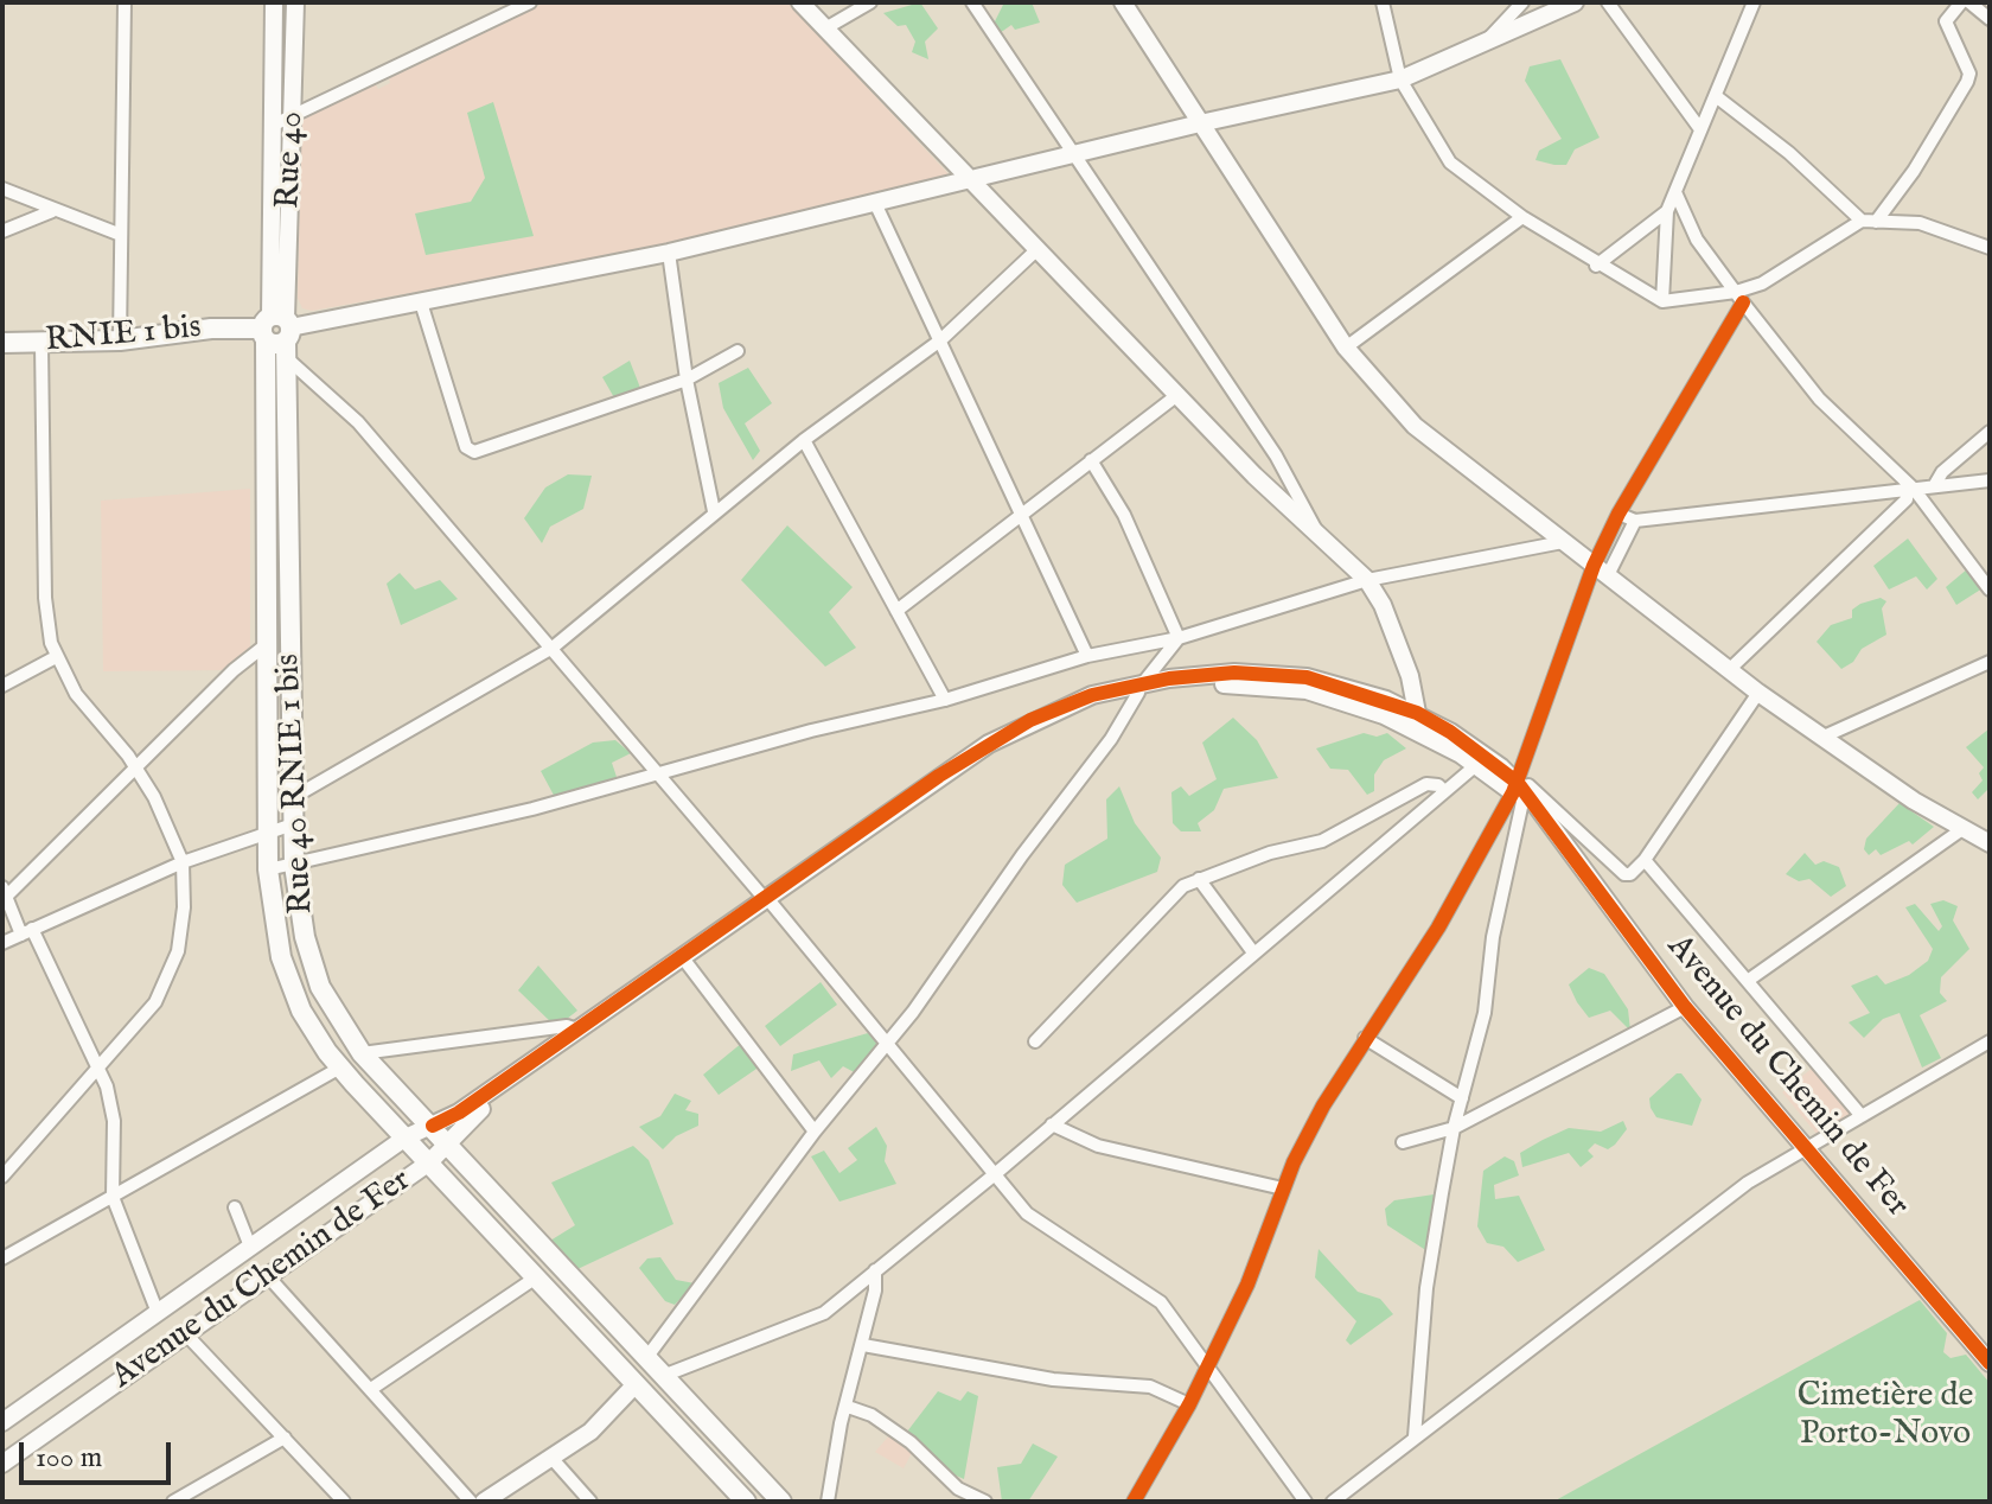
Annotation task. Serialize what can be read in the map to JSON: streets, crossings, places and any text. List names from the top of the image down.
{
  "streets": {
    "main road": ["RNIE 1 bis", "Rue 40 RNIE 1 bis"],
    "street": ["Rue 40", "Avenue du Chemin de Fer"]
  },
  "crossings": [
    ["Rue 40", "RNIE 1 bis"],
    ["Rue 40", "Rue 40 RNIE 1 bis"],
    ["RNIE 1 bis", "Rue 40 RNIE 1 bis"],
    ["Rue 40 RNIE 1 bis", "Avenue du Chemin de Fer"]
  ],
  "parks": ["Cimetière de Porto-Novo"],
  "scale_bar": "100 m"
}
